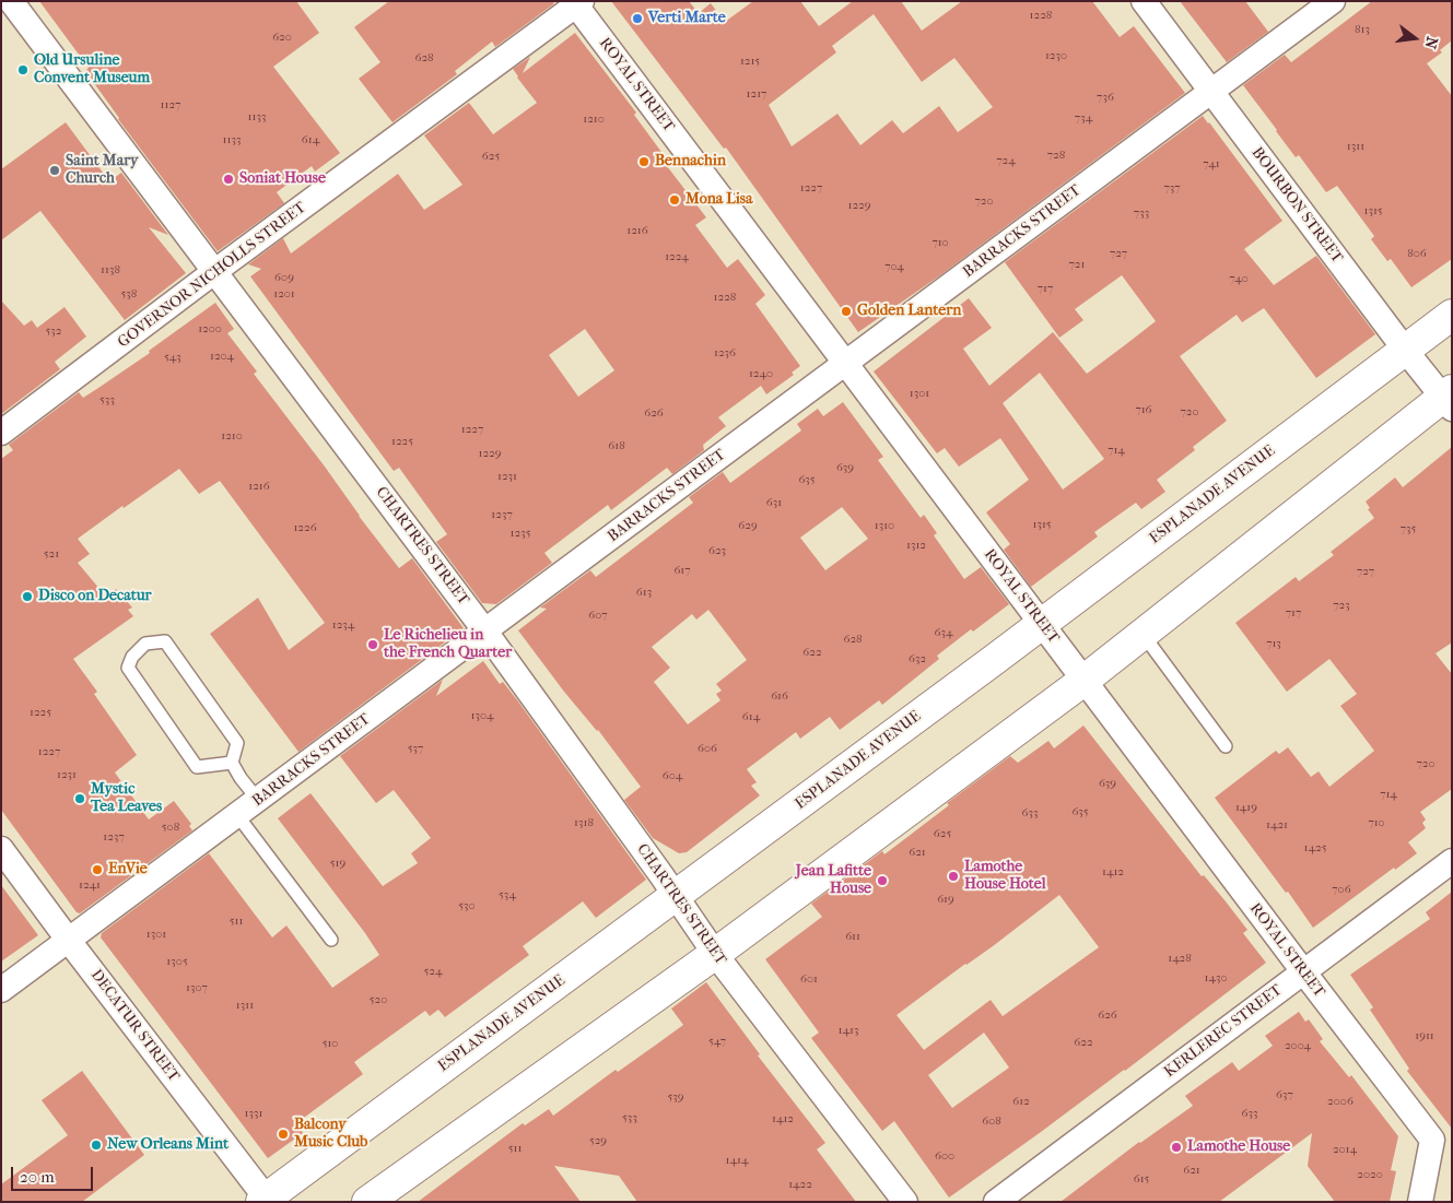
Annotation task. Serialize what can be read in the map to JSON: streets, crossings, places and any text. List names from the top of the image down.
{
  "streets": {
    "street": [
      "ROYAL STREET",
      "BOURBON STREET",
      "BARRACKS STREET",
      "GOVERNOR NICHOLLS STREET",
      "ESPLANADE AVENUE",
      "CHARTRES STREET",
      "DECATUR STREET",
      "KERLEREC STREET"
    ]
  },
  "crossings": [
    ["ROYAL STREET", "BARRACKS STREET"],
    ["ROYAL STREET", "GOVERNOR NICHOLLS STREET"],
    ["ROYAL STREET", "ESPLANADE AVENUE"],
    ["ROYAL STREET", "KERLEREC STREET"],
    ["BOURBON STREET", "BARRACKS STREET"],
    ["BOURBON STREET", "ESPLANADE AVENUE"],
    ["BARRACKS STREET", "CHARTRES STREET"],
    ["BARRACKS STREET", "DECATUR STREET"],
    ["GOVERNOR NICHOLLS STREET", "CHARTRES STREET"],
    ["ESPLANADE AVENUE", "CHARTRES STREET"],
    ["ESPLANADE AVENUE", "DECATUR STREET"]
  ],
  "places": [
    "Verti Marte",
    "Old Ursuline Convent Museum",
    "Bennachin",
    "Saint Mary Church",
    "Soniat House",
    "Mona Lisa",
    "Golden Lantern",
    "Disco on Decatur",
    "Le Richelieu in the French Quarter",
    "Mystic Tea Leaves",
    "EnVie",
    "Lamothe House Hotel",
    "Jean Lafitte House",
    "Balcony Music Club",
    "New Orleans Mint",
    "Lamothe House"
  ],
  "house_numbers": [
    "1228",
    "813",
    "620",
    "1230",
    "628",
    "1215",
    "1217",
    "736",
    "1127",
    "1133",
    "734",
    "1210",
    "1133",
    "614",
    "1311",
    "728",
    "625",
    "724",
    "741",
    "1227",
    "737",
    "720",
    "1229",
    "1315",
    "733",
    "1216",
    "710",
    "727",
    "806",
    "1224",
    "721",
    "704",
    "1138",
    "609",
    "740",
    "717",
    "538",
    "1201",
    "1228",
    "1200",
    "532",
    "1236",
    "1204",
    "543",
    "1240",
    "1301",
    "533",
    "716",
    "720",
    "626",
    "1227",
    "1210",
    "1225",
    "618",
    "714",
    "1229",
    "639",
    "1231",
    "635",
    "1216",
    "631",
    "1237",
    "1315",
    "629",
    "1310",
    "1226",
    "735",
    "1235",
    "1312",
    "623",
    "521",
    "617",
    "727",
    "613",
    "723",
    "717",
    "607",
    "1234",
    "634",
    "628",
    "713",
    "622",
    "632",
    "616",
    "1225",
    "1304",
    "614",
    "537",
    "606",
    "1227",
    "720",
    "1231",
    "604",
    "639",
    "714",
    "1419",
    "635",
    "633",
    "1318",
    "710",
    "1421",
    "508",
    "625",
    "1237",
    "1425",
    "621",
    "519",
    "1412",
    "1241",
    "706",
    "534",
    "619",
    "530",
    "511",
    "1301",
    "611",
    "1428",
    "1305",
    "524",
    "1430",
    "601",
    "1307",
    "520",
    "1311",
    "626",
    "1413",
    "1911",
    "547",
    "622",
    "510",
    "2004",
    "637",
    "539",
    "612",
    "2006",
    "1331",
    "633",
    "533",
    "1412",
    "608",
    "529",
    "511",
    "2014",
    "600",
    "1414",
    "621",
    "2020",
    "615",
    "1422"
  ],
  "scale_bar": "20 m",
  "north": "right"
}
